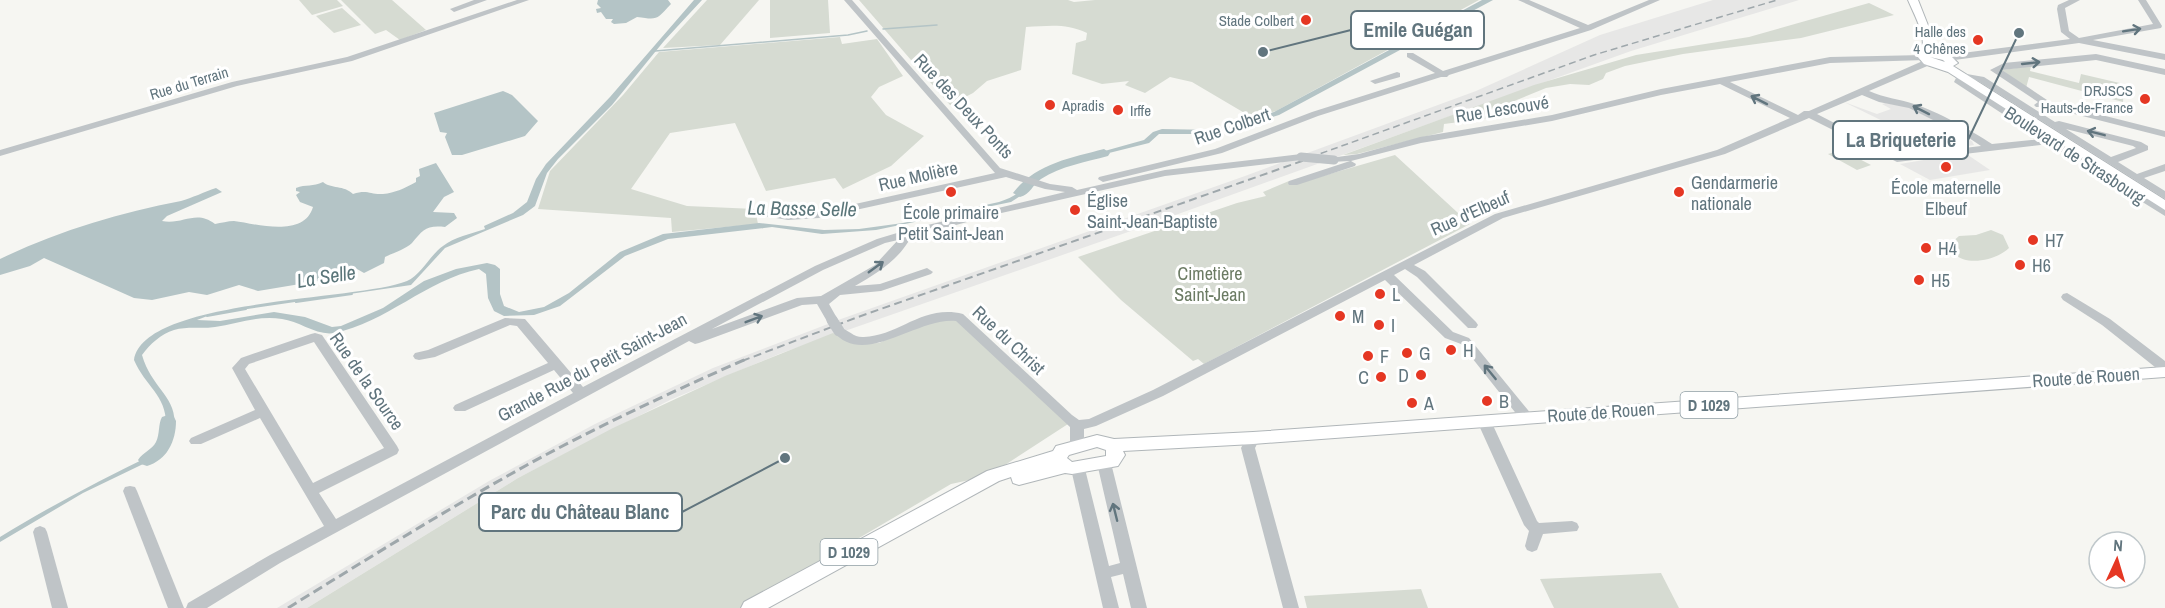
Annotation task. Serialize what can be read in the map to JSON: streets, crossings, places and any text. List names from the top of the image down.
{
  "streets": {
    "main road": ["Boulevard de Strasbourg", "Route de Rouen", "D 1029"],
    "street": [
      "Rue du Terrain",
      "Rue des Deux Ponts",
      "Rue Lescouvé",
      "Rue Colbert",
      "Rue Molière",
      "Rue d'Elbeuf",
      "Rue du Christ",
      "Grande Rue du Petit Saint-Jean",
      "Rue de la Source"
    ]
  },
  "crossings": [
    ["Rue des Deux Ponts", "Rue Lescouvé"],
    ["Rue des Deux Ponts", "Rue Colbert"],
    ["Rue des Deux Ponts", "Rue Molière"],
    ["Rue des Deux Ponts", "Grande Rue du Petit Saint-Jean"],
    ["Rue Lescouvé", "Rue Colbert"],
    ["Rue Lescouvé", "Boulevard de Strasbourg"],
    ["Rue Lescouvé", "Rue d'Elbeuf"],
    ["Rue Lescouvé", "Grande Rue du Petit Saint-Jean"],
    ["Rue Colbert", "Grande Rue du Petit Saint-Jean"],
    ["Boulevard de Strasbourg", "Rue d'Elbeuf"],
    ["Rue d'Elbeuf", "Rue du Christ"],
    ["Grande Rue du Petit Saint-Jean", "Rue de la Source"]
  ],
  "water": ["La Basse Selle", "La Selle"],
  "parks": ["Cimetière Saint-Jean"],
  "places": [
    "Stade Colbert",
    "La Briqueterie",
    "Halle des 4 Chênes",
    "Emile Guégan",
    "DRJSCS Hauts-de-France",
    "Apradis",
    "Irffe",
    "École maternelle Elbeuf",
    "École primaire Petit Saint-Jean",
    "Gendarmerie nationale",
    "Église Saint-Jean-Baptiste",
    "H7",
    "H4",
    "H6",
    "H5",
    "L",
    "M",
    "I",
    "H",
    "G",
    "F",
    "D",
    "C",
    "B",
    "A",
    "Parc du Château Blanc"
  ],
  "north": "top"
}
